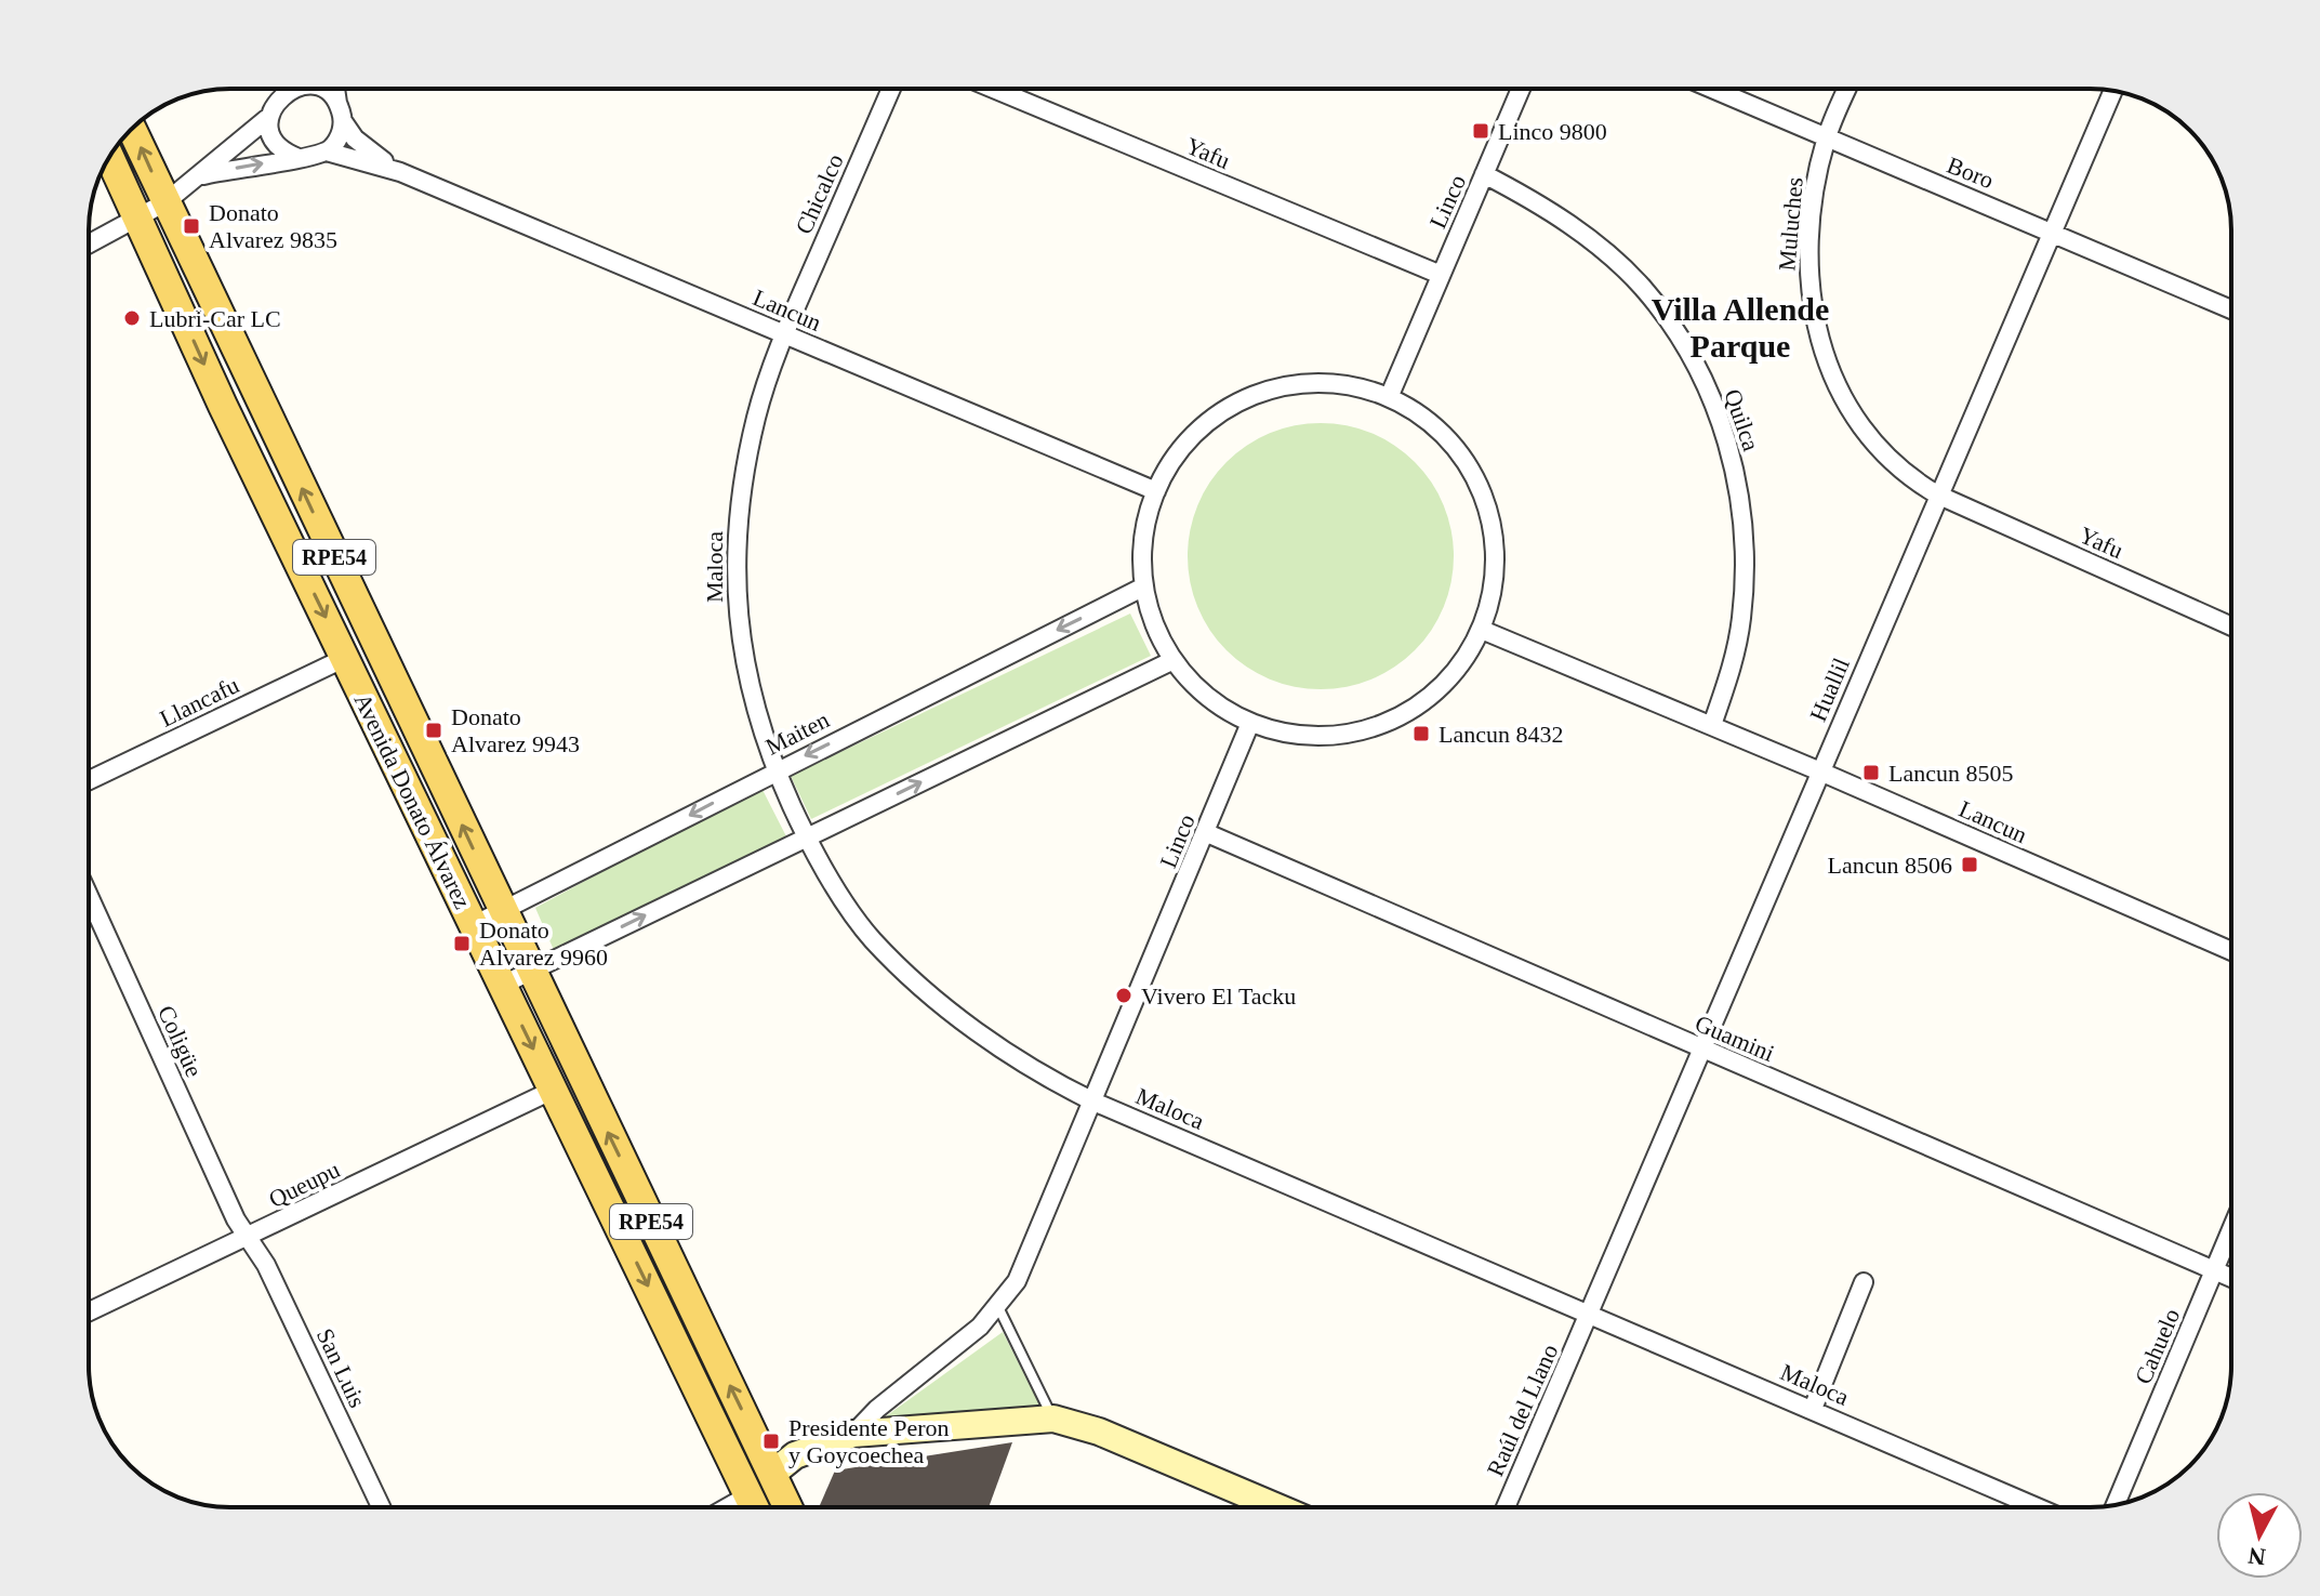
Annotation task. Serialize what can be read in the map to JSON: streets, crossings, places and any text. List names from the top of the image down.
{
  "streets": {
    "main road": ["RPE54", "Avenida Donato Álvarez"],
    "street": [
      "Yafu",
      "Boro",
      "Chicalco",
      "Linco",
      "Muluches",
      "Lancun",
      "Quilca",
      "Maloca",
      "Huallil",
      "Llancafu",
      "Maiten",
      "Guamini",
      "Coligüe",
      "Queupu",
      "Cahuelo",
      "San Luis",
      "Raúl del Llano"
    ]
  },
  "crossings": [
    ["Yafu", "Linco"],
    ["Yafu", "Muluches"],
    ["Yafu", "Huallil"],
    ["Boro", "Muluches"],
    ["Boro", "Huallil"],
    ["Chicalco", "Lancun"],
    ["Chicalco", "Maloca"],
    ["Linco", "Quilca"],
    ["Linco", "Maloca"],
    ["Linco", "Guamini"],
    ["Muluches", "Huallil"],
    ["Lancun", "Quilca"],
    ["Lancun", "Maloca"],
    ["Lancun", "Huallil"],
    ["Lancun", "Avenida Donato Álvarez"],
    ["RPE54", "Avenida Donato Álvarez"],
    ["Maloca", "Huallil"],
    ["Maloca", "Maiten"],
    ["Maloca", "Raúl del Llano"],
    ["Huallil", "Guamini"],
    ["Huallil", "Raúl del Llano"],
    ["Llancafu", "Avenida Donato Álvarez"],
    ["Maiten", "Avenida Donato Álvarez"],
    ["Avenida Donato Álvarez", "Queupu"],
    ["Guamini", "Cahuelo"],
    ["Coligüe", "Queupu"],
    ["Coligüe", "San Luis"],
    ["Queupu", "San Luis"]
  ],
  "districts": ["Villa Allende Parque"],
  "places": {
    "transit": [
      "Linco 9800",
      "Donato Alvarez 9835",
      "Donato Alvarez 9943",
      "Lancun 8432",
      "Lancun 8505",
      "Lancun 8506",
      "Donato Alvarez 9960",
      "Presidente Peron y Goycoechea"
    ],
    "other": ["Lubri-Car LC", "Vivero El Tacku"]
  },
  "north": "bottom"
}
